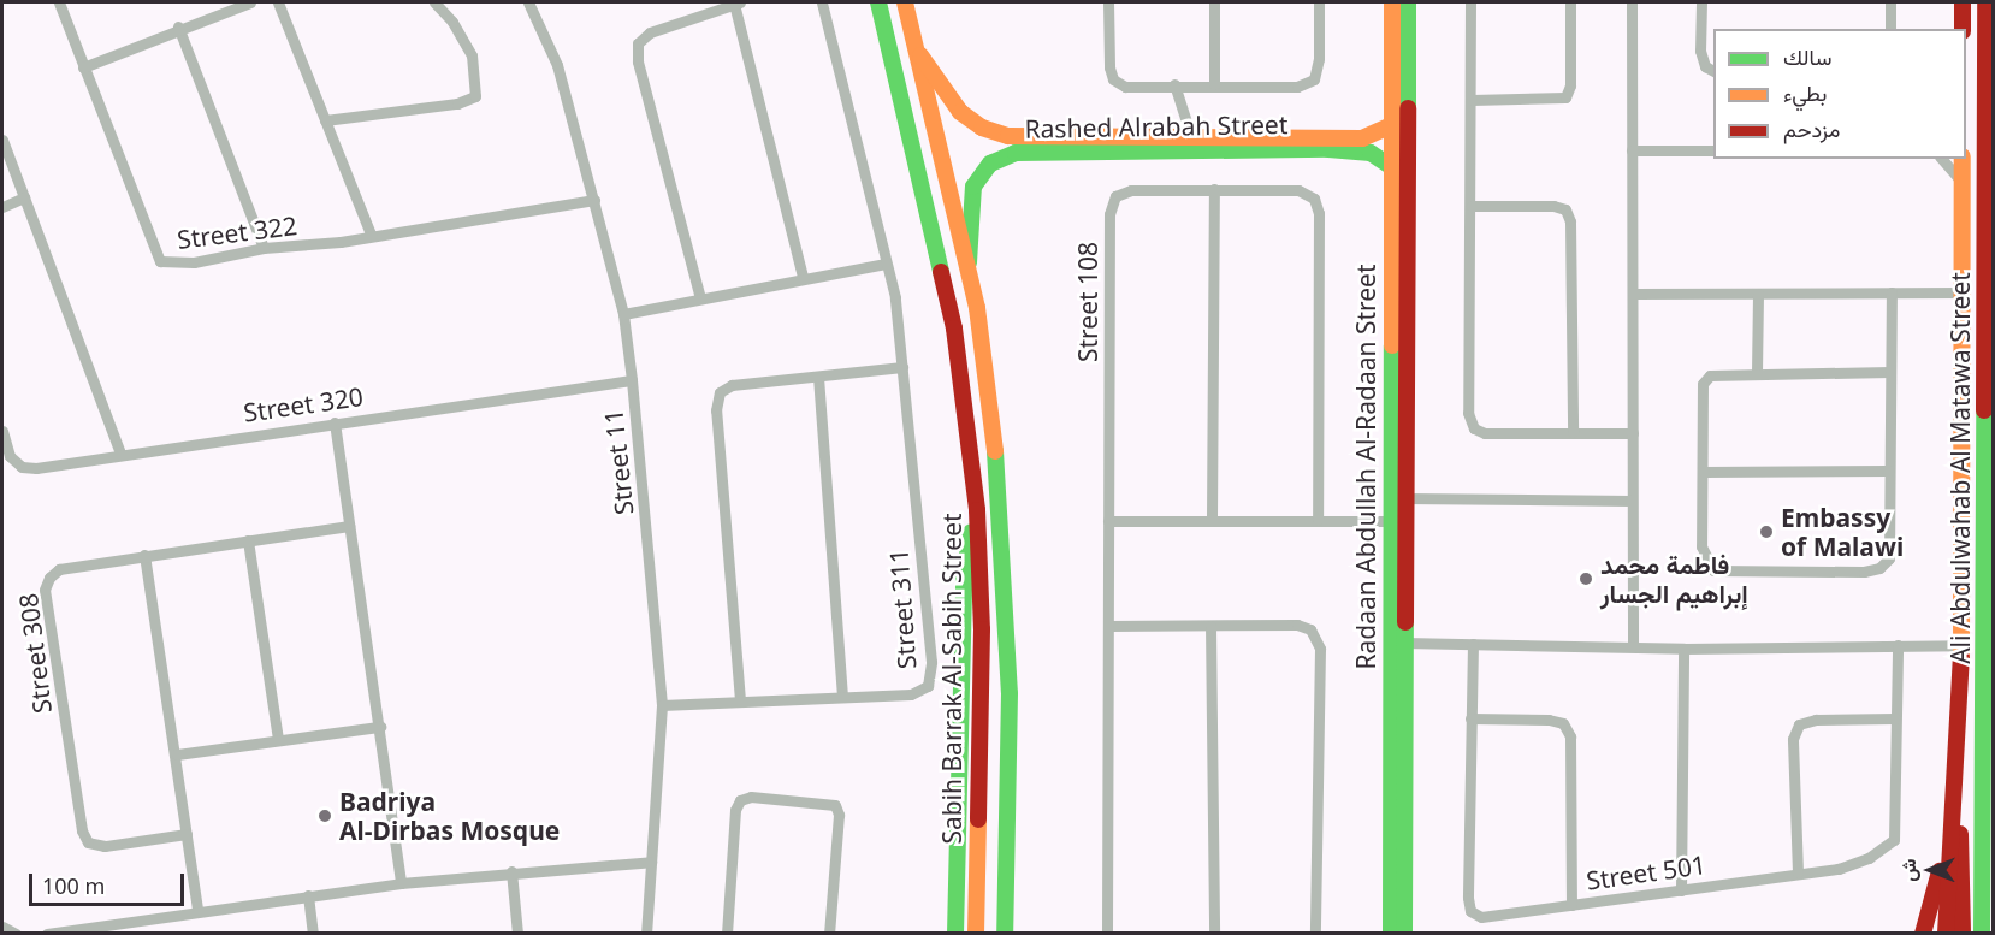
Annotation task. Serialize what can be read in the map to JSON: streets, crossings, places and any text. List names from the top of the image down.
{
  "streets": {
    "street": [
      "Rashed Alrabah Street",
      "Street 322",
      "Street 108",
      "Street 320",
      "Street 11",
      "Radaan Abdullah Al-Radaan Street",
      "Ali Abdulwahab Al Matawa Street",
      "Street 311",
      "Street 308",
      "Sabih Barrak Al-Sabih Street",
      "Street 501"
    ]
  },
  "crossings": [
    ["Rashed Alrabah Street", "Radaan Abdullah Al-Radaan Street"],
    ["Rashed Alrabah Street", "Sabih Barrak Al-Sabih Street"],
    ["Street 322", "Street 11"],
    ["Street 320", "Street 11"],
    ["Street 11", "Street 311"]
  ],
  "places": ["Embassy of Malawi", "فاطمة محمد إبراهيم الجسار", "Badriya Al-Dirbas Mosque"],
  "legend": ["سالك", "بطيء", "مزدحم"],
  "scale_bar": "100 m",
  "north": "left"
}
